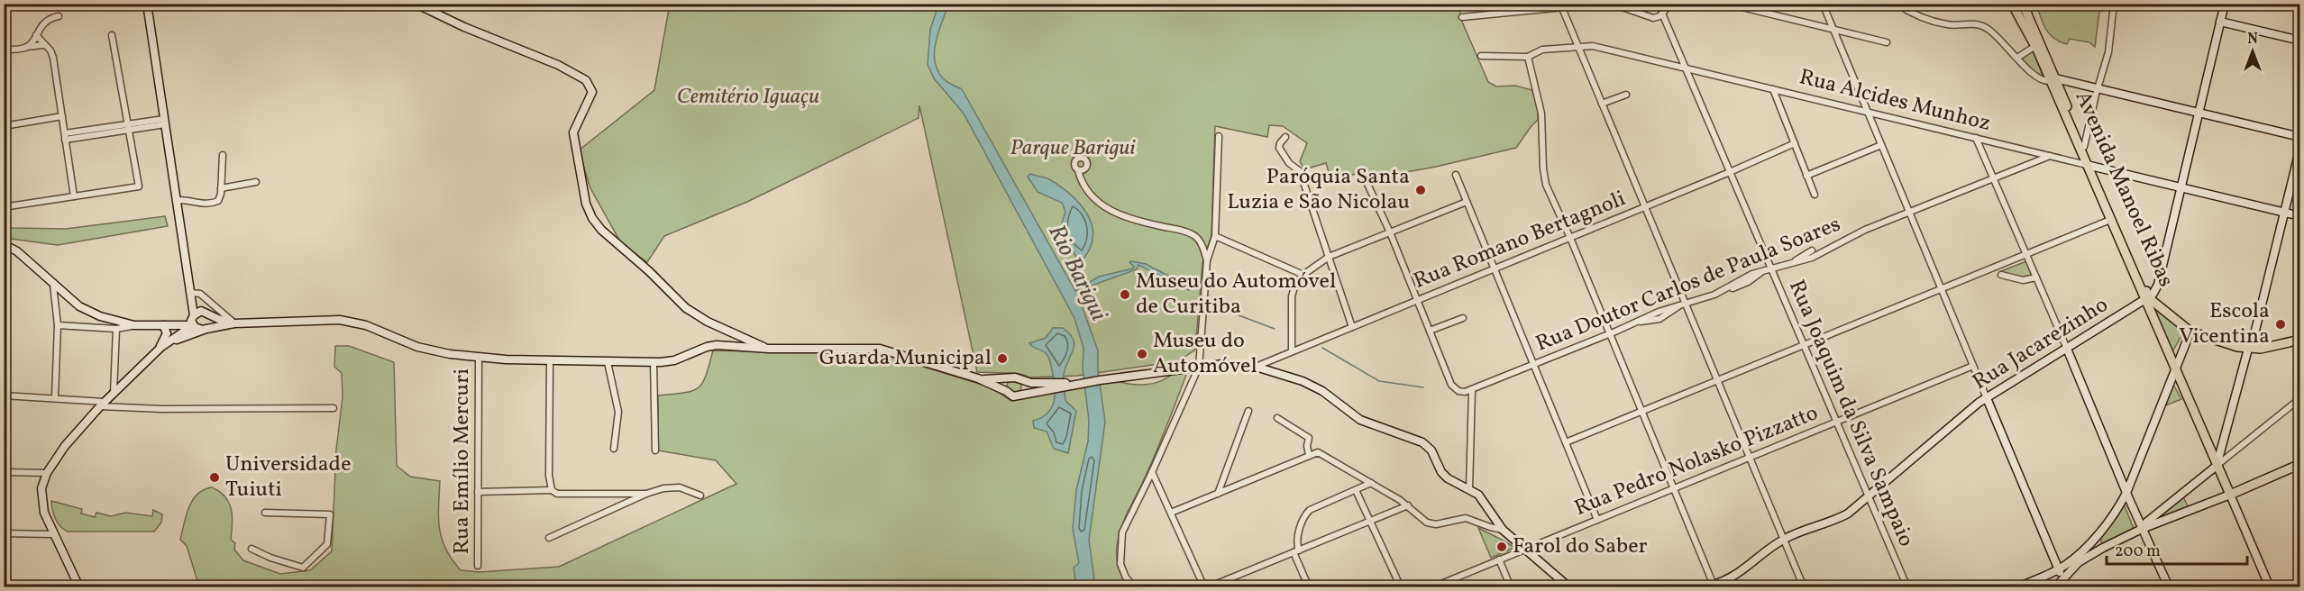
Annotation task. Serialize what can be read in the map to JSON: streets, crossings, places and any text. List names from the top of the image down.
{
  "streets": {
    "main road": ["Rua Alcides Munhoz", "Avenida Manoel Ribas", "Rua Jacarezinho"],
    "street": [
      "Rua Romano Bertagnoli",
      "Rua Doutor Carlos de Paula Soares",
      "Rua Joaquim da Silva Sampaio",
      "Rua Emílio Mercuri",
      "Rua Pedro Nolasko Pizzatto"
    ]
  },
  "crossings": [
    ["Rua Alcides Munhoz", "Avenida Manoel Ribas"],
    ["Rua Alcides Munhoz", "Rua Doutor Carlos de Paula Soares"],
    ["Rua Alcides Munhoz", "Rua Joaquim da Silva Sampaio"],
    ["Avenida Manoel Ribas", "Rua Jacarezinho"],
    ["Rua Romano Bertagnoli", "Rua Joaquim da Silva Sampaio"],
    ["Rua Doutor Carlos de Paula Soares", "Rua Joaquim da Silva Sampaio"],
    ["Rua Jacarezinho", "Rua Joaquim da Silva Sampaio"],
    ["Rua Joaquim da Silva Sampaio", "Rua Pedro Nolasko Pizzatto"]
  ],
  "water": ["Rio Barigui"],
  "parks": ["Cemitério Iguaçu", "Parque Barigui"],
  "places": [
    "Paróquia Santa Luzia e São Nicolau",
    "Museu do Automóvel de Curitiba",
    "Escola Vicentina",
    "Museu do Automóvel",
    "Guarda Municipal",
    "Universidade Tuiuti",
    "Farol do Saber"
  ],
  "scale_bar": "200 m",
  "north": "top"
}
